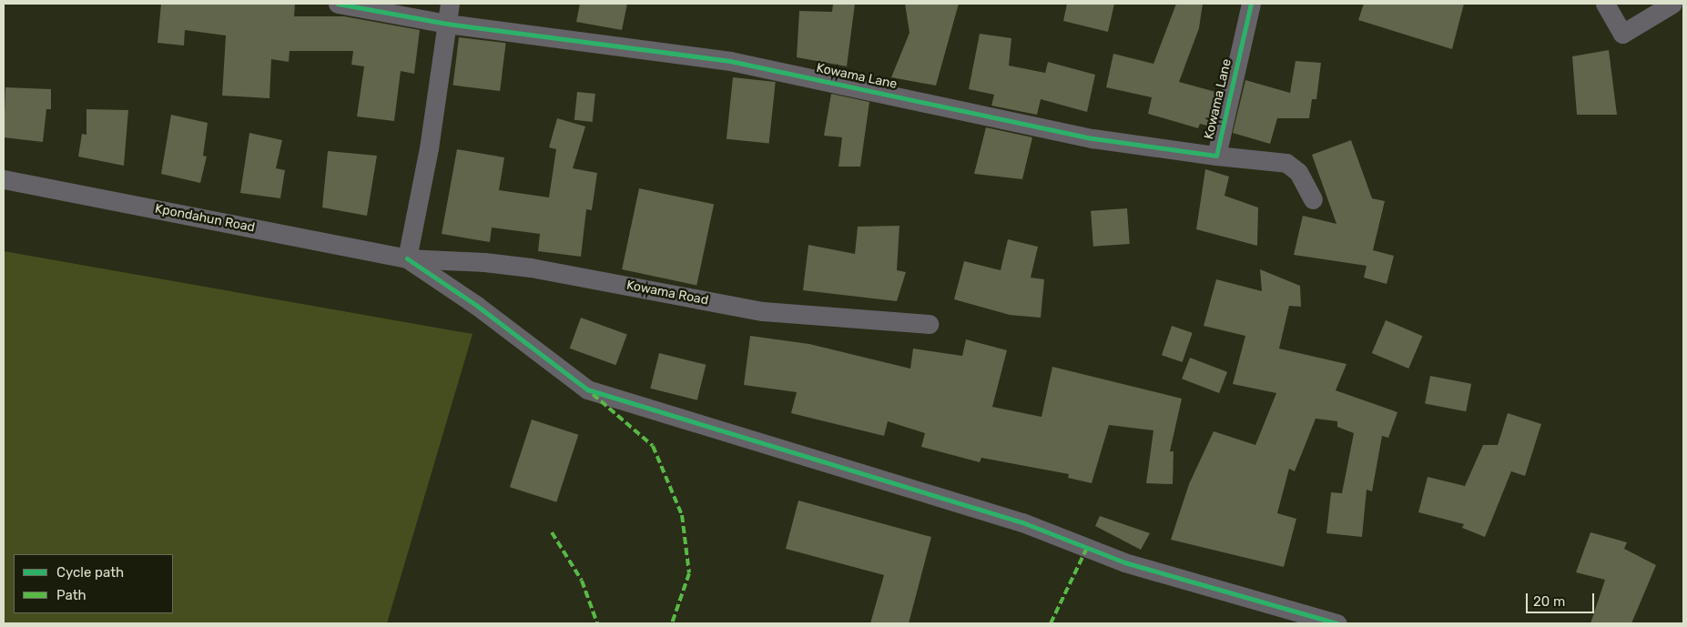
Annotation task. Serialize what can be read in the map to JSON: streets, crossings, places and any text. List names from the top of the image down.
{
  "streets": {
    "street": ["Kowama Lane", "Kpondahun Road", "Kowama Road"]
  },
  "crossings": [
    ["Kpondahun Road", "Kowama Road"]
  ],
  "legend": ["Cycle path", "Path"],
  "scale_bar": "20 m"
}
